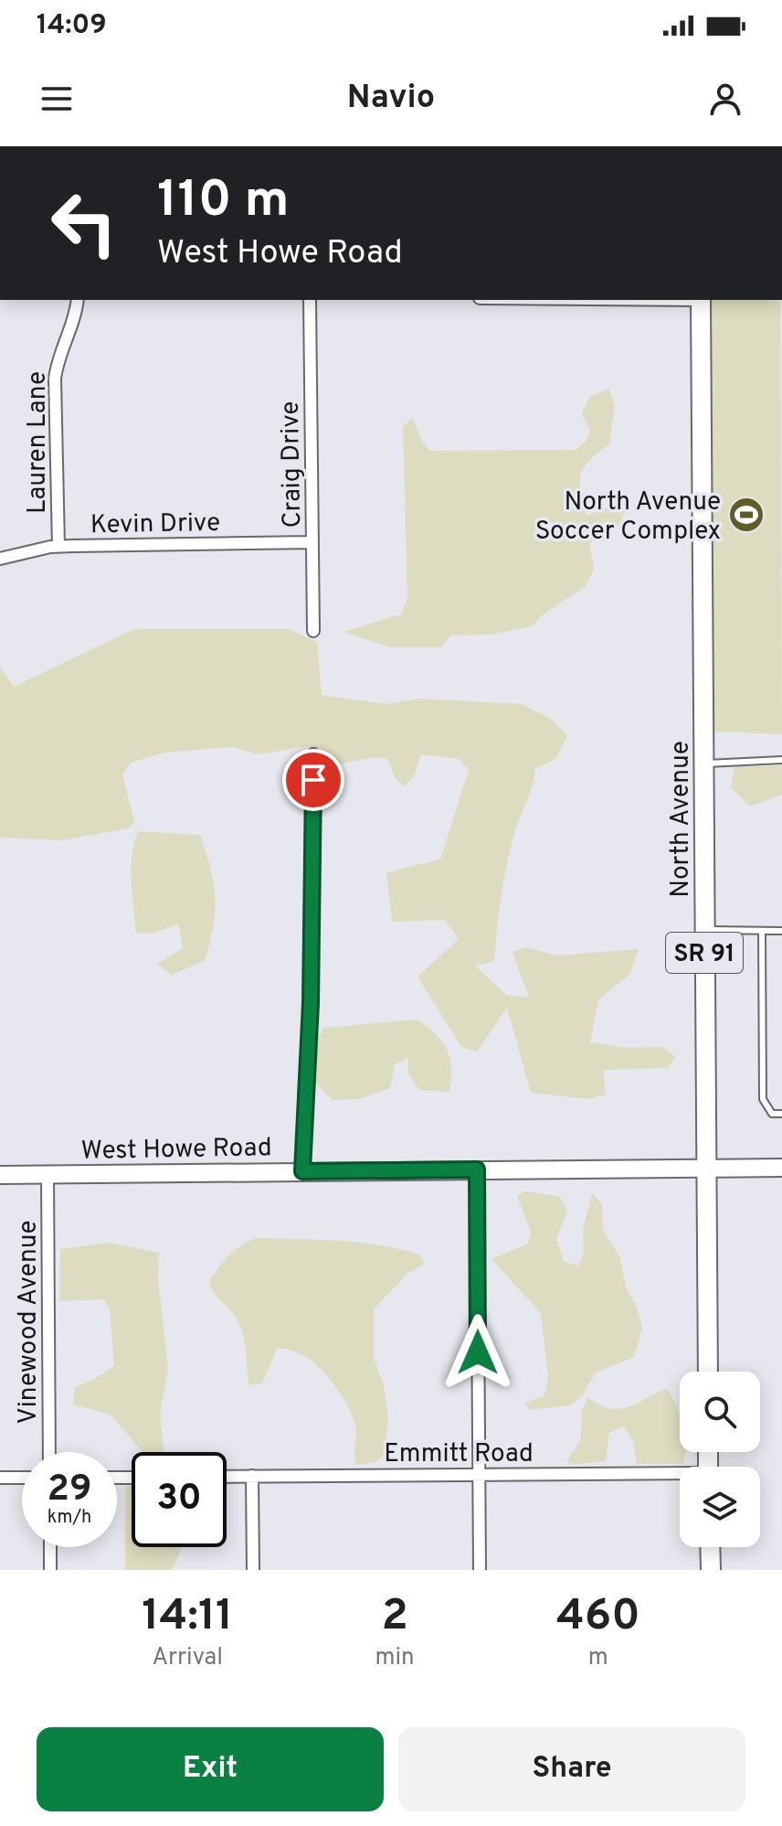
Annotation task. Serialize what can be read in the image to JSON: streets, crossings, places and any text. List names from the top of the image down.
{
  "streets": {
    "main road": ["North Avenue", "SR 91", "West Howe Road"],
    "street": [
      "Lauren Lane",
      "Craig Drive",
      "Kevin Drive",
      "Vinewood Avenue",
      "Emmitt Road"
    ]
  },
  "crossings": [
    ["Lauren Lane", "Kevin Drive"],
    ["Craig Drive", "Kevin Drive"],
    ["North Avenue", "West Howe Road"],
    ["West Howe Road", "Vinewood Avenue"]
  ],
  "places": {
    "sports": ["North Avenue Soccer Complex"]
  },
  "page": {
    "status": "14:09",
    "header": "Navio",
    "turn": ["110 m", "West Howe Road"],
    "speed": "29 km/h",
    "limit": "30",
    "eta": [
      "14:11",
      "Arrival",
      "2",
      "min",
      "460",
      "m"
    ],
    "buttons": ["Exit", "Share"]
  }
}
